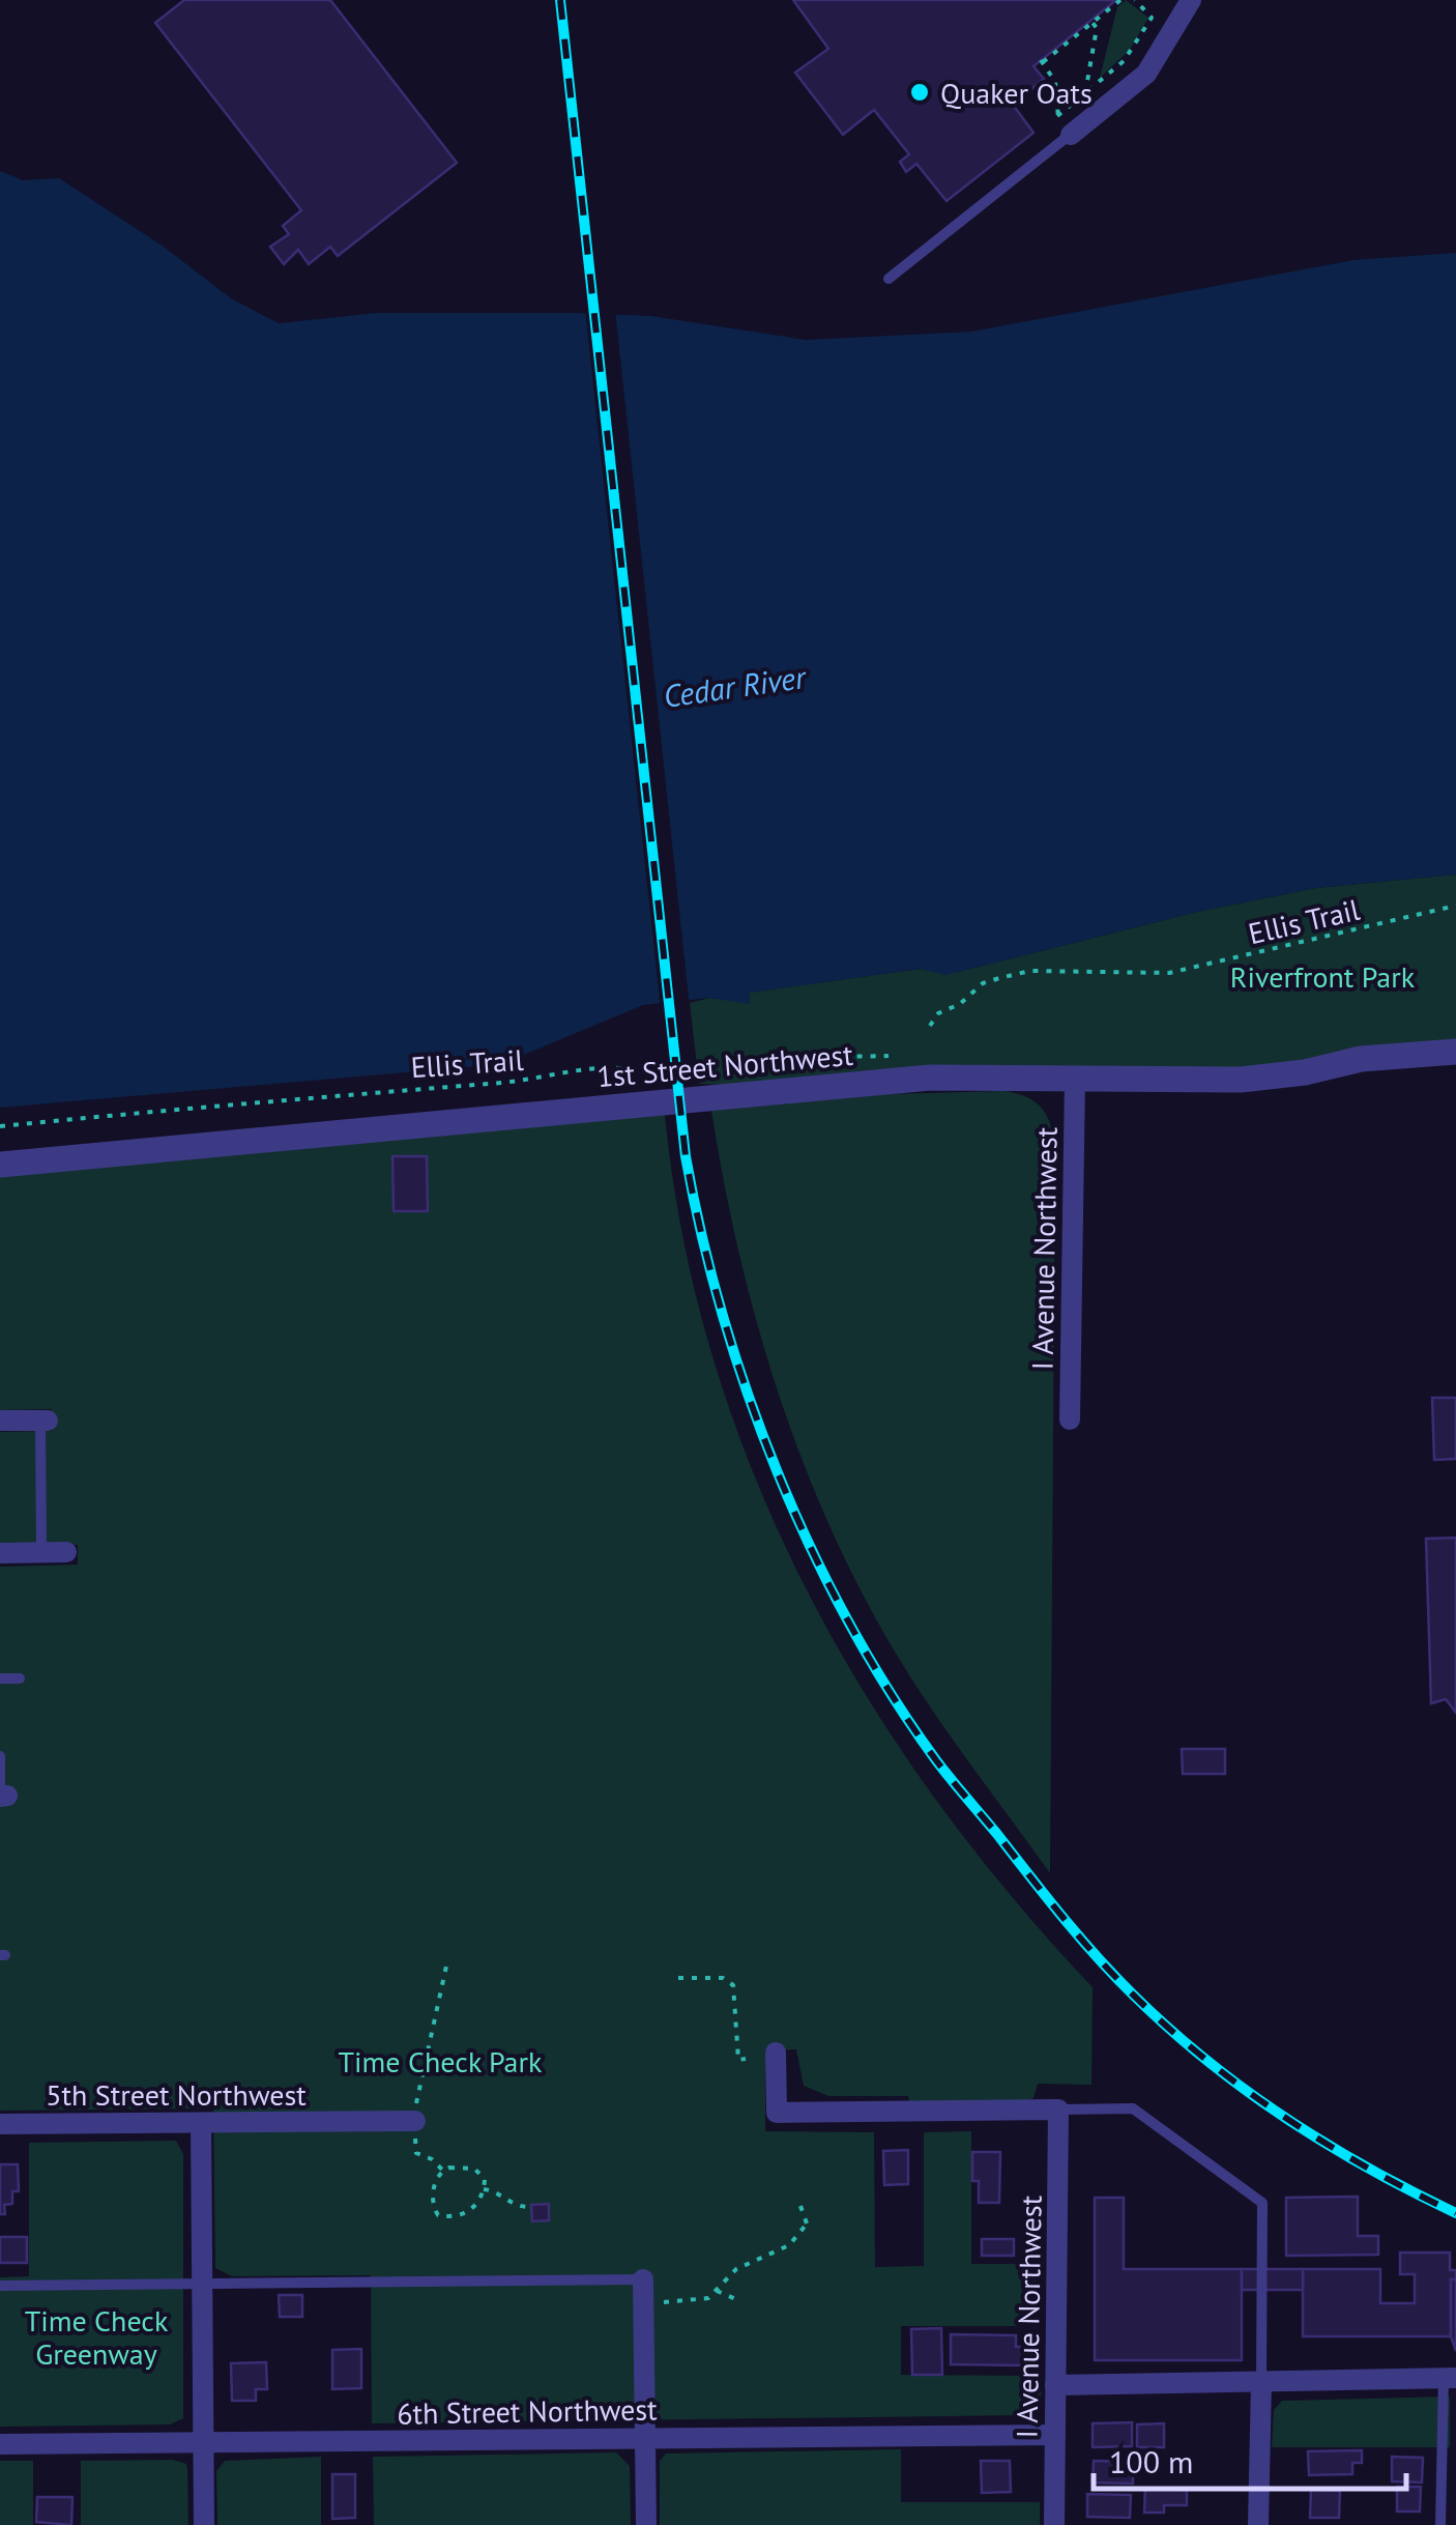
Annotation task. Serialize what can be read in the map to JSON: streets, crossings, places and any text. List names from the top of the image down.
{
  "streets": {
    "street": [
      "1st Street Northwest",
      "I Avenue Northwest",
      "5th Street Northwest",
      "6th Street Northwest"
    ],
    "path": ["Ellis Trail"]
  },
  "crossings": [
    ["1st Street Northwest", "I Avenue Northwest"],
    ["I Avenue Northwest", "6th Street Northwest"]
  ],
  "water": ["Cedar River"],
  "parks": ["Riverfront Park", "Time Check Park", "Time Check Greenway"],
  "places": ["Quaker Oats"],
  "scale_bar": "100 m"
}
